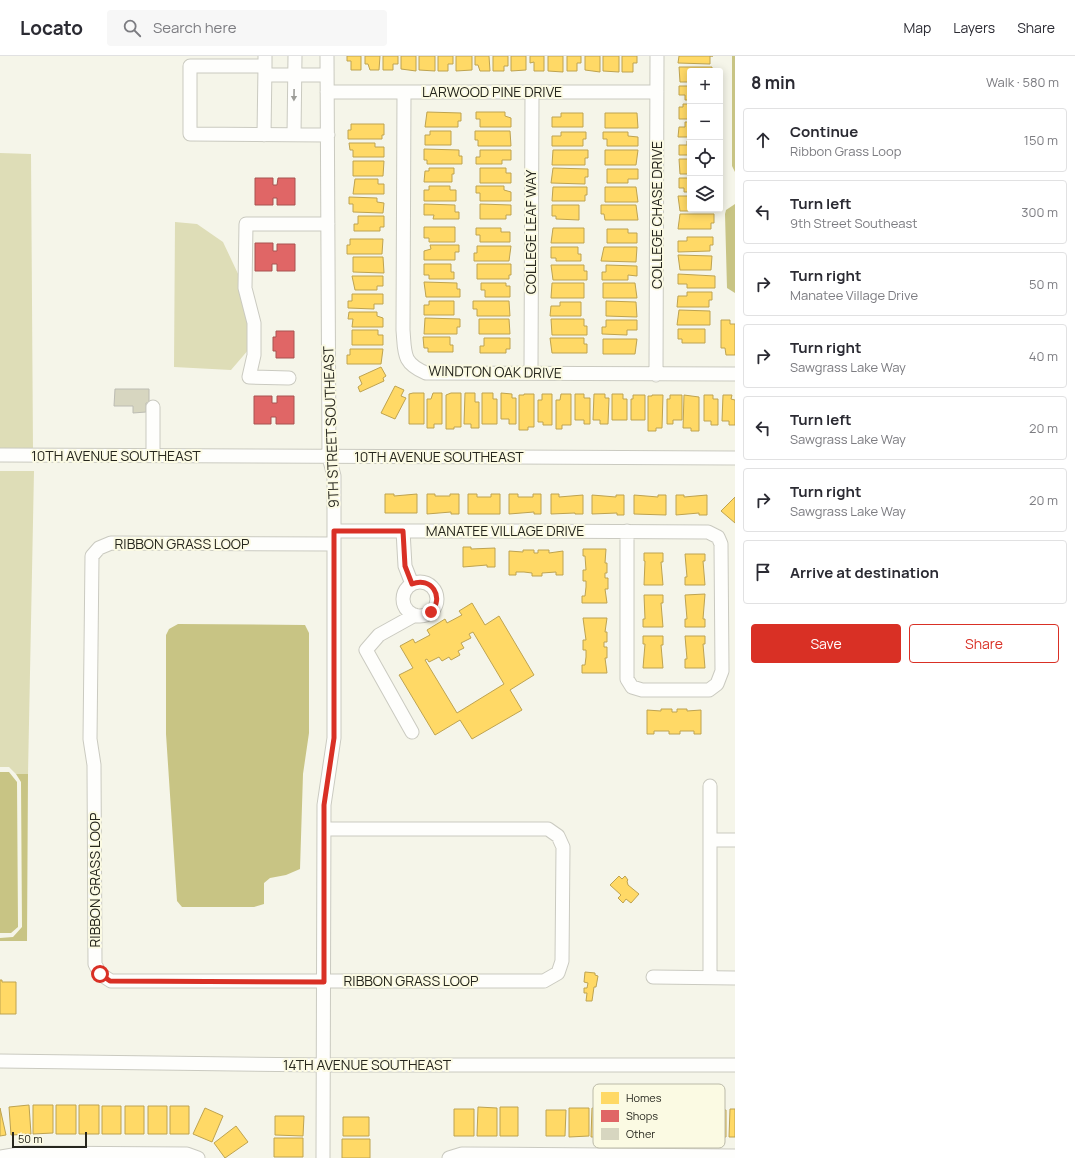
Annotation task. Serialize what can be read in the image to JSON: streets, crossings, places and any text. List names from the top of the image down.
{
  "streets": {
    "street": [
      "LARWOOD PINE DRIVE",
      "COLLEGE CHASE DRIVE",
      "COLLEGE LEAF WAY",
      "WINDTON OAK DRIVE",
      "9TH STREET SOUTHEAST",
      "10TH AVENUE SOUTHEAST",
      "MANATEE VILLAGE DRIVE",
      "RIBBON GRASS LOOP",
      "14TH AVENUE SOUTHEAST"
    ]
  },
  "crossings": [
    ["LARWOOD PINE DRIVE", "COLLEGE CHASE DRIVE"],
    ["LARWOOD PINE DRIVE", "COLLEGE LEAF WAY"],
    ["LARWOOD PINE DRIVE", "WINDTON OAK DRIVE"],
    ["LARWOOD PINE DRIVE", "9TH STREET SOUTHEAST"],
    ["COLLEGE CHASE DRIVE", "WINDTON OAK DRIVE"],
    ["COLLEGE LEAF WAY", "WINDTON OAK DRIVE"],
    ["9TH STREET SOUTHEAST", "10TH AVENUE SOUTHEAST"],
    ["9TH STREET SOUTHEAST", "MANATEE VILLAGE DRIVE"],
    ["9TH STREET SOUTHEAST", "RIBBON GRASS LOOP"],
    ["9TH STREET SOUTHEAST", "14TH AVENUE SOUTHEAST"]
  ],
  "legend": ["Homes", "Shops", "Other"],
  "scale_bar": "50 m",
  "page": {
    "header": "Locato",
    "search": "Search here",
    "nav": ["Map", "Layers", "Share"],
    "heading": ["8 min", "Walk · 580 m"],
    "map_buttons": ["+", "−"],
    "list": [
      ["Continue", "Ribbon Grass Loop", "150 m"],
      ["Turn left", "9th Street Southeast", "300 m"],
      ["Turn right", "Manatee Village Drive", "50 m"],
      ["Turn right", "Sawgrass Lake Way", "40 m"],
      ["Turn left", "Sawgrass Lake Way", "20 m"],
      ["Turn right", "Sawgrass Lake Way", "20 m"],
      "Arrive at destination"
    ],
    "buttons": ["Save", "Share"],
    "scale": "50 m"
  }
}
